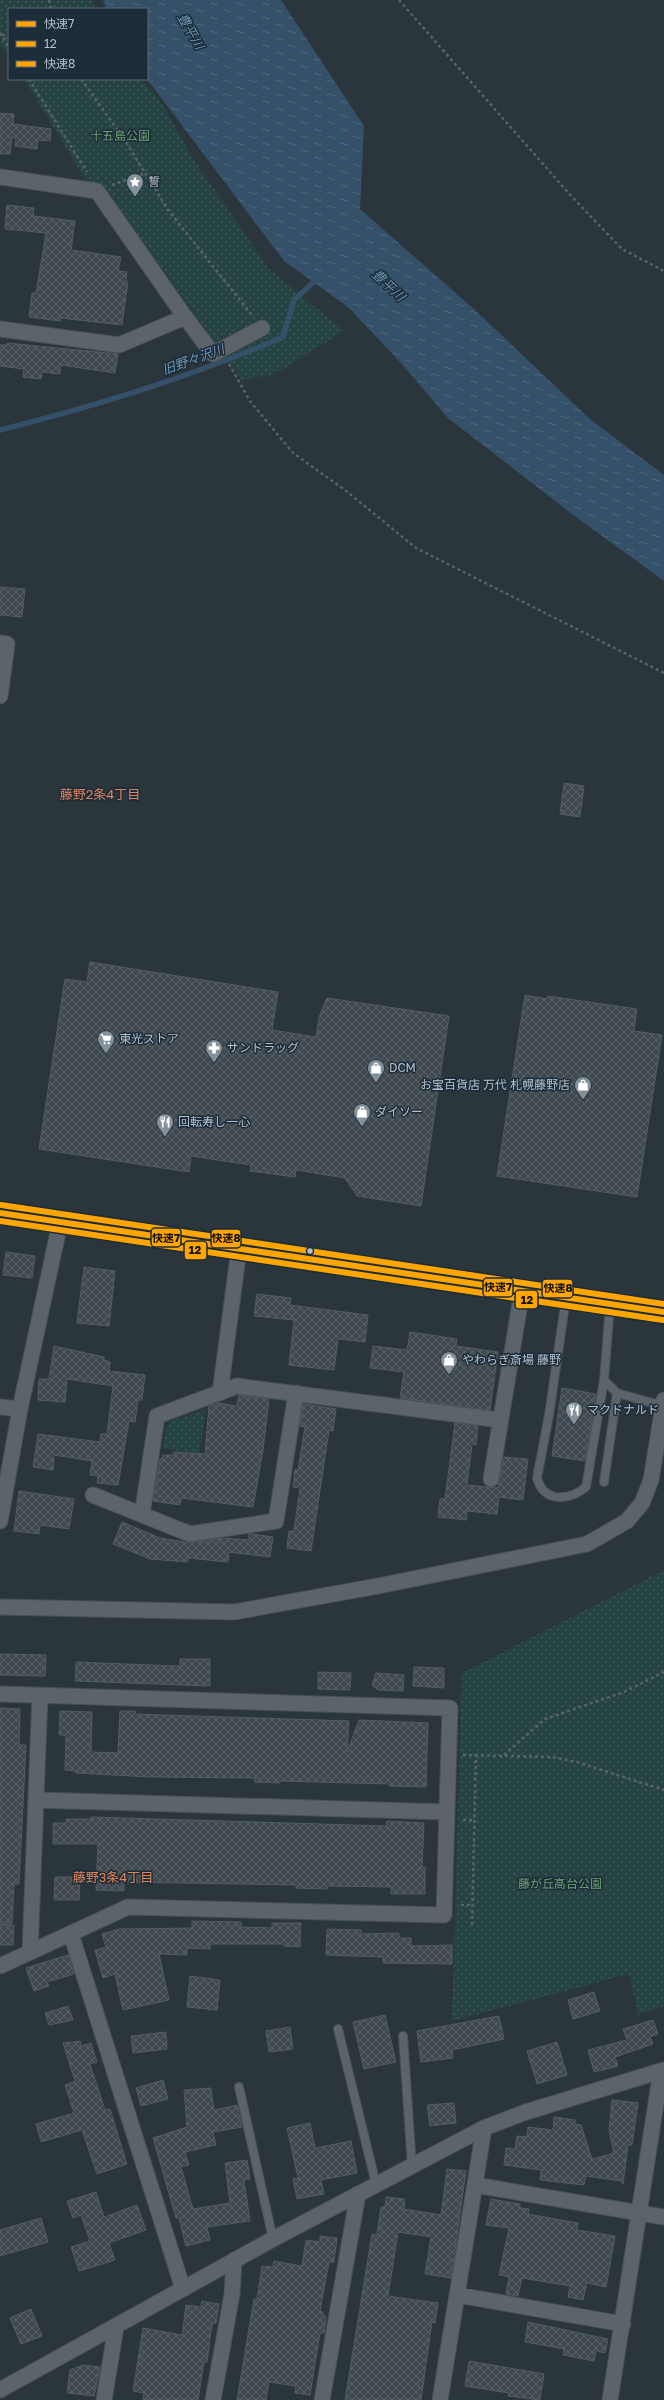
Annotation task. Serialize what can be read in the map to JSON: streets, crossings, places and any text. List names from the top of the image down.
{
  "districts": ["藤野2条4丁目", "藤野3条4丁目"],
  "water": ["豊平川", "旧野々沢川"],
  "parks": ["十五島公園", "藤が丘高台公園"],
  "places": {
    "place": ["誓"],
    "supermarket": ["東光ストア"],
    "pharmacy": ["サンドラッグ"],
    "shop": [
      "DCM",
      "お宝百貨店 万代 札幌藤野店",
      "ダイソー",
      "やわらぎ斎場 藤野"
    ],
    "restaurant": ["回転寿し一心", "マクドナルド"]
  },
  "lines": ["transit line 快速8", "transit line 快速7", "transit line 12"],
  "legend": ["快速7", "12", "快速8"]
}
